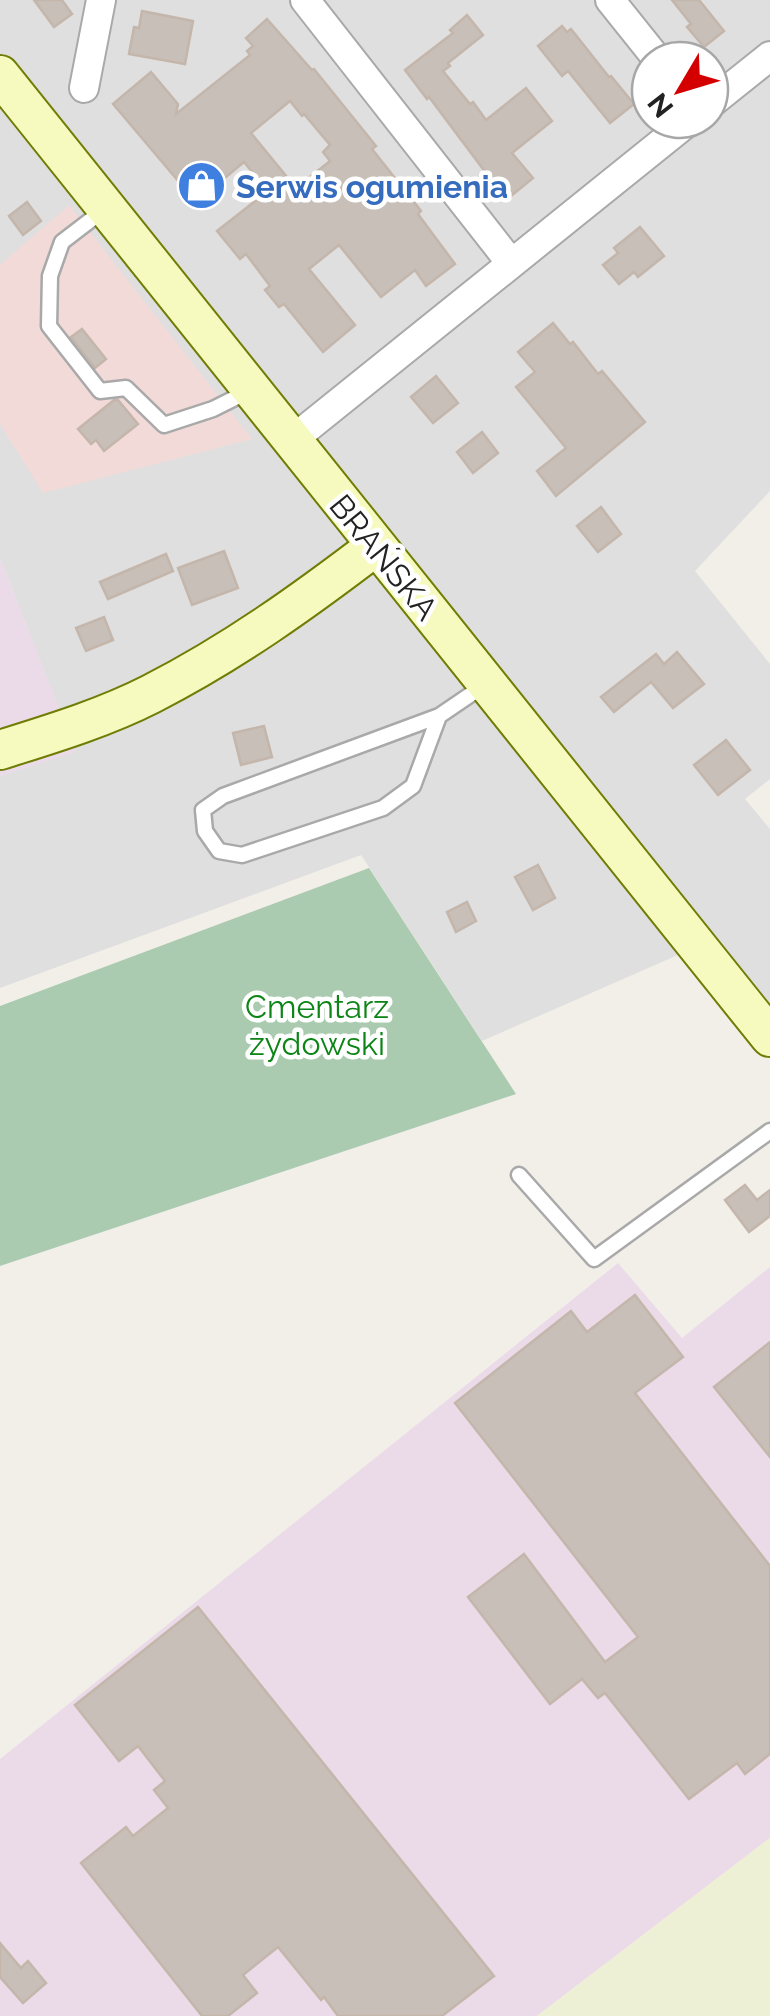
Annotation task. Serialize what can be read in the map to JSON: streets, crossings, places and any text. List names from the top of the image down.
{
  "streets": {
    "street": ["BRAŃSKA"]
  },
  "parks": ["Cmentarz żydowski"],
  "places": {
    "shop": ["Serwis ogumienia"]
  },
  "north": "bottom left"
}
